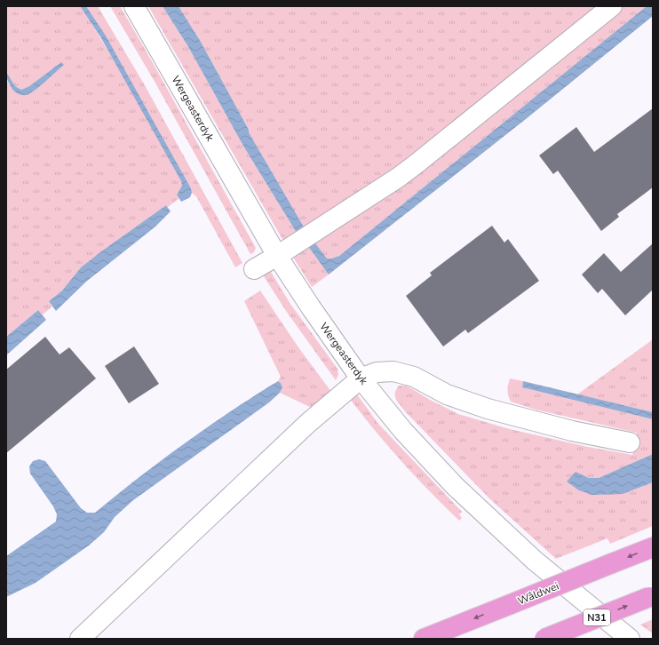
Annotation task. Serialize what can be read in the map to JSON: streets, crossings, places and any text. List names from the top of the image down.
{
  "streets": {
    "highway": ["Wâldwei", "N31"],
    "street": ["Wergeasterdyk"]
  }
}
